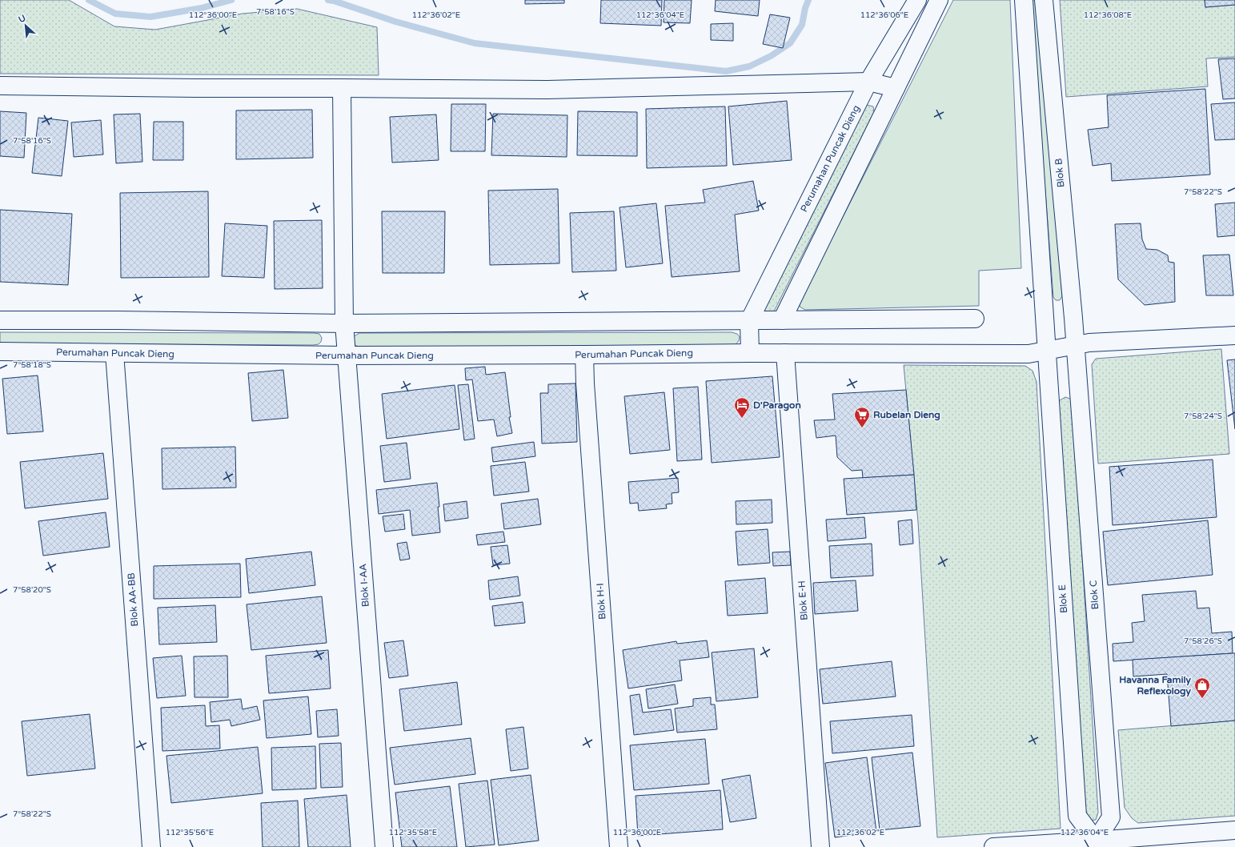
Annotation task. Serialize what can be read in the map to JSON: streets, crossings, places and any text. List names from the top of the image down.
{
  "streets": {
    "street": [
      "Perumahan Puncak Dieng",
      "Blok B",
      "Blok I-AA",
      "Blok C",
      "Blok E",
      "Blok AA-BB",
      "Blok E-H",
      "Blok H-I"
    ]
  },
  "crossings": [
    ["Perumahan Puncak Dieng", "Blok B"],
    ["Perumahan Puncak Dieng", "Blok I-AA"],
    ["Perumahan Puncak Dieng", "Blok C"],
    ["Perumahan Puncak Dieng", "Blok E"],
    ["Perumahan Puncak Dieng", "Blok AA-BB"],
    ["Perumahan Puncak Dieng", "Blok E-H"],
    ["Perumahan Puncak Dieng", "Blok H-I"],
    ["Blok B", "Blok C"],
    ["Blok C", "Blok E"]
  ],
  "places": {
    "hotel": ["D'Paragon"],
    "supermarket": ["Rubelan Dieng"],
    "shop": ["Havanna Family Reflexology"]
  },
  "north": "top left",
  "coordinates": [
    "7°58'16\"S",
    "112°36'00\"E",
    "112°36'02\"E",
    "112°36'04\"E",
    "112°36'06\"E",
    "112°36'08\"E",
    "7°58'22\"S",
    "7°58'18\"S",
    "7°58'24\"S",
    "7°58'20\"S",
    "7°58'26\"S",
    "112°35'56\"E",
    "112°35'58\"E"
  ]
}
